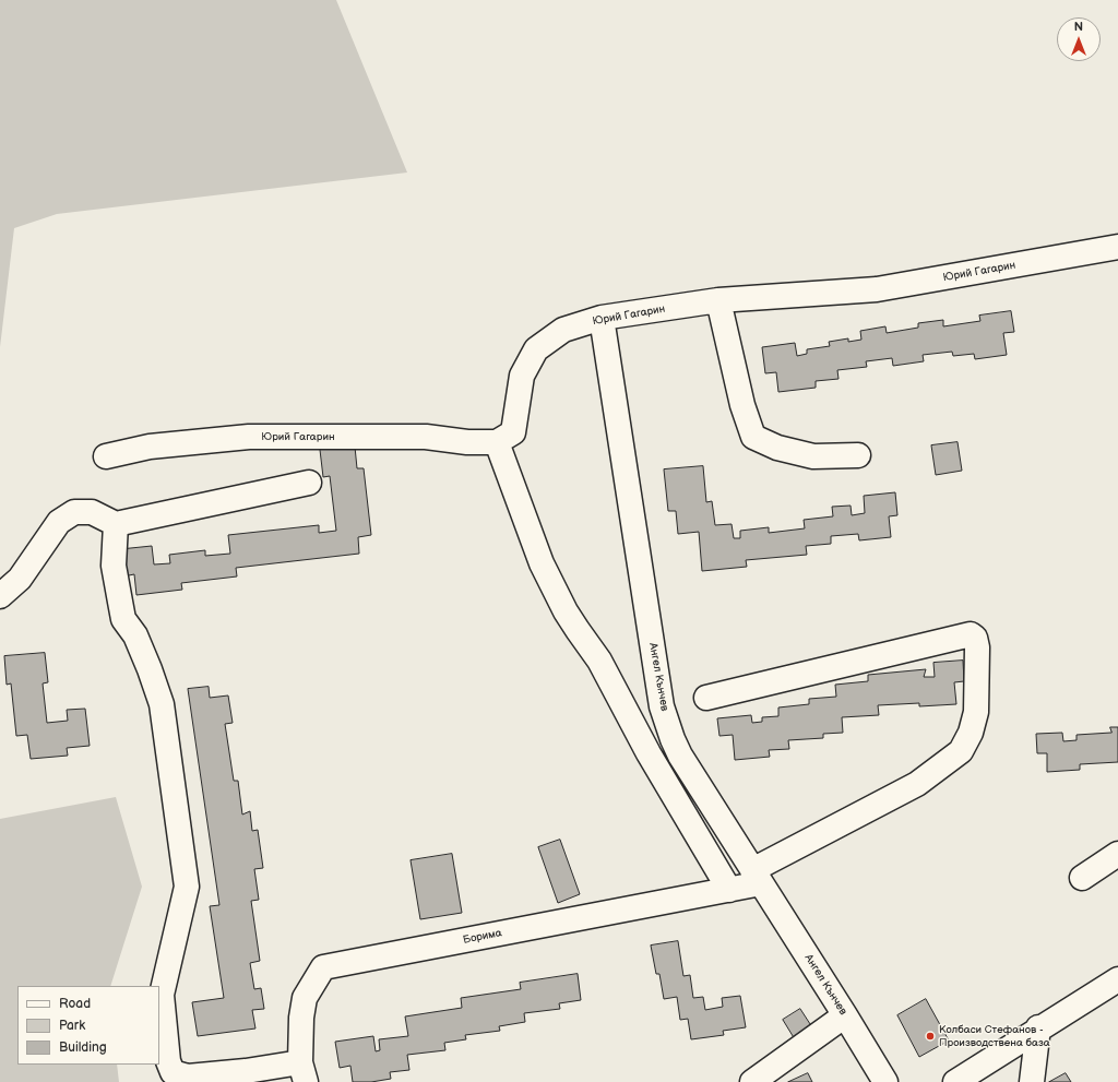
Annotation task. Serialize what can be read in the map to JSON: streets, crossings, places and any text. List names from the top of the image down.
{
  "streets": {
    "street": ["Юрий Гагарин", "Ангел Кънчев", "Борима"]
  },
  "crossings": [
    ["Юрий Гагарин", "Ангел Кънчев"],
    ["Ангел Кънчев", "Борима"]
  ],
  "places": ["Колбаси Стефанов - Производствена база"],
  "legend": ["Road", "Park", "Building"],
  "north": "top"
}
